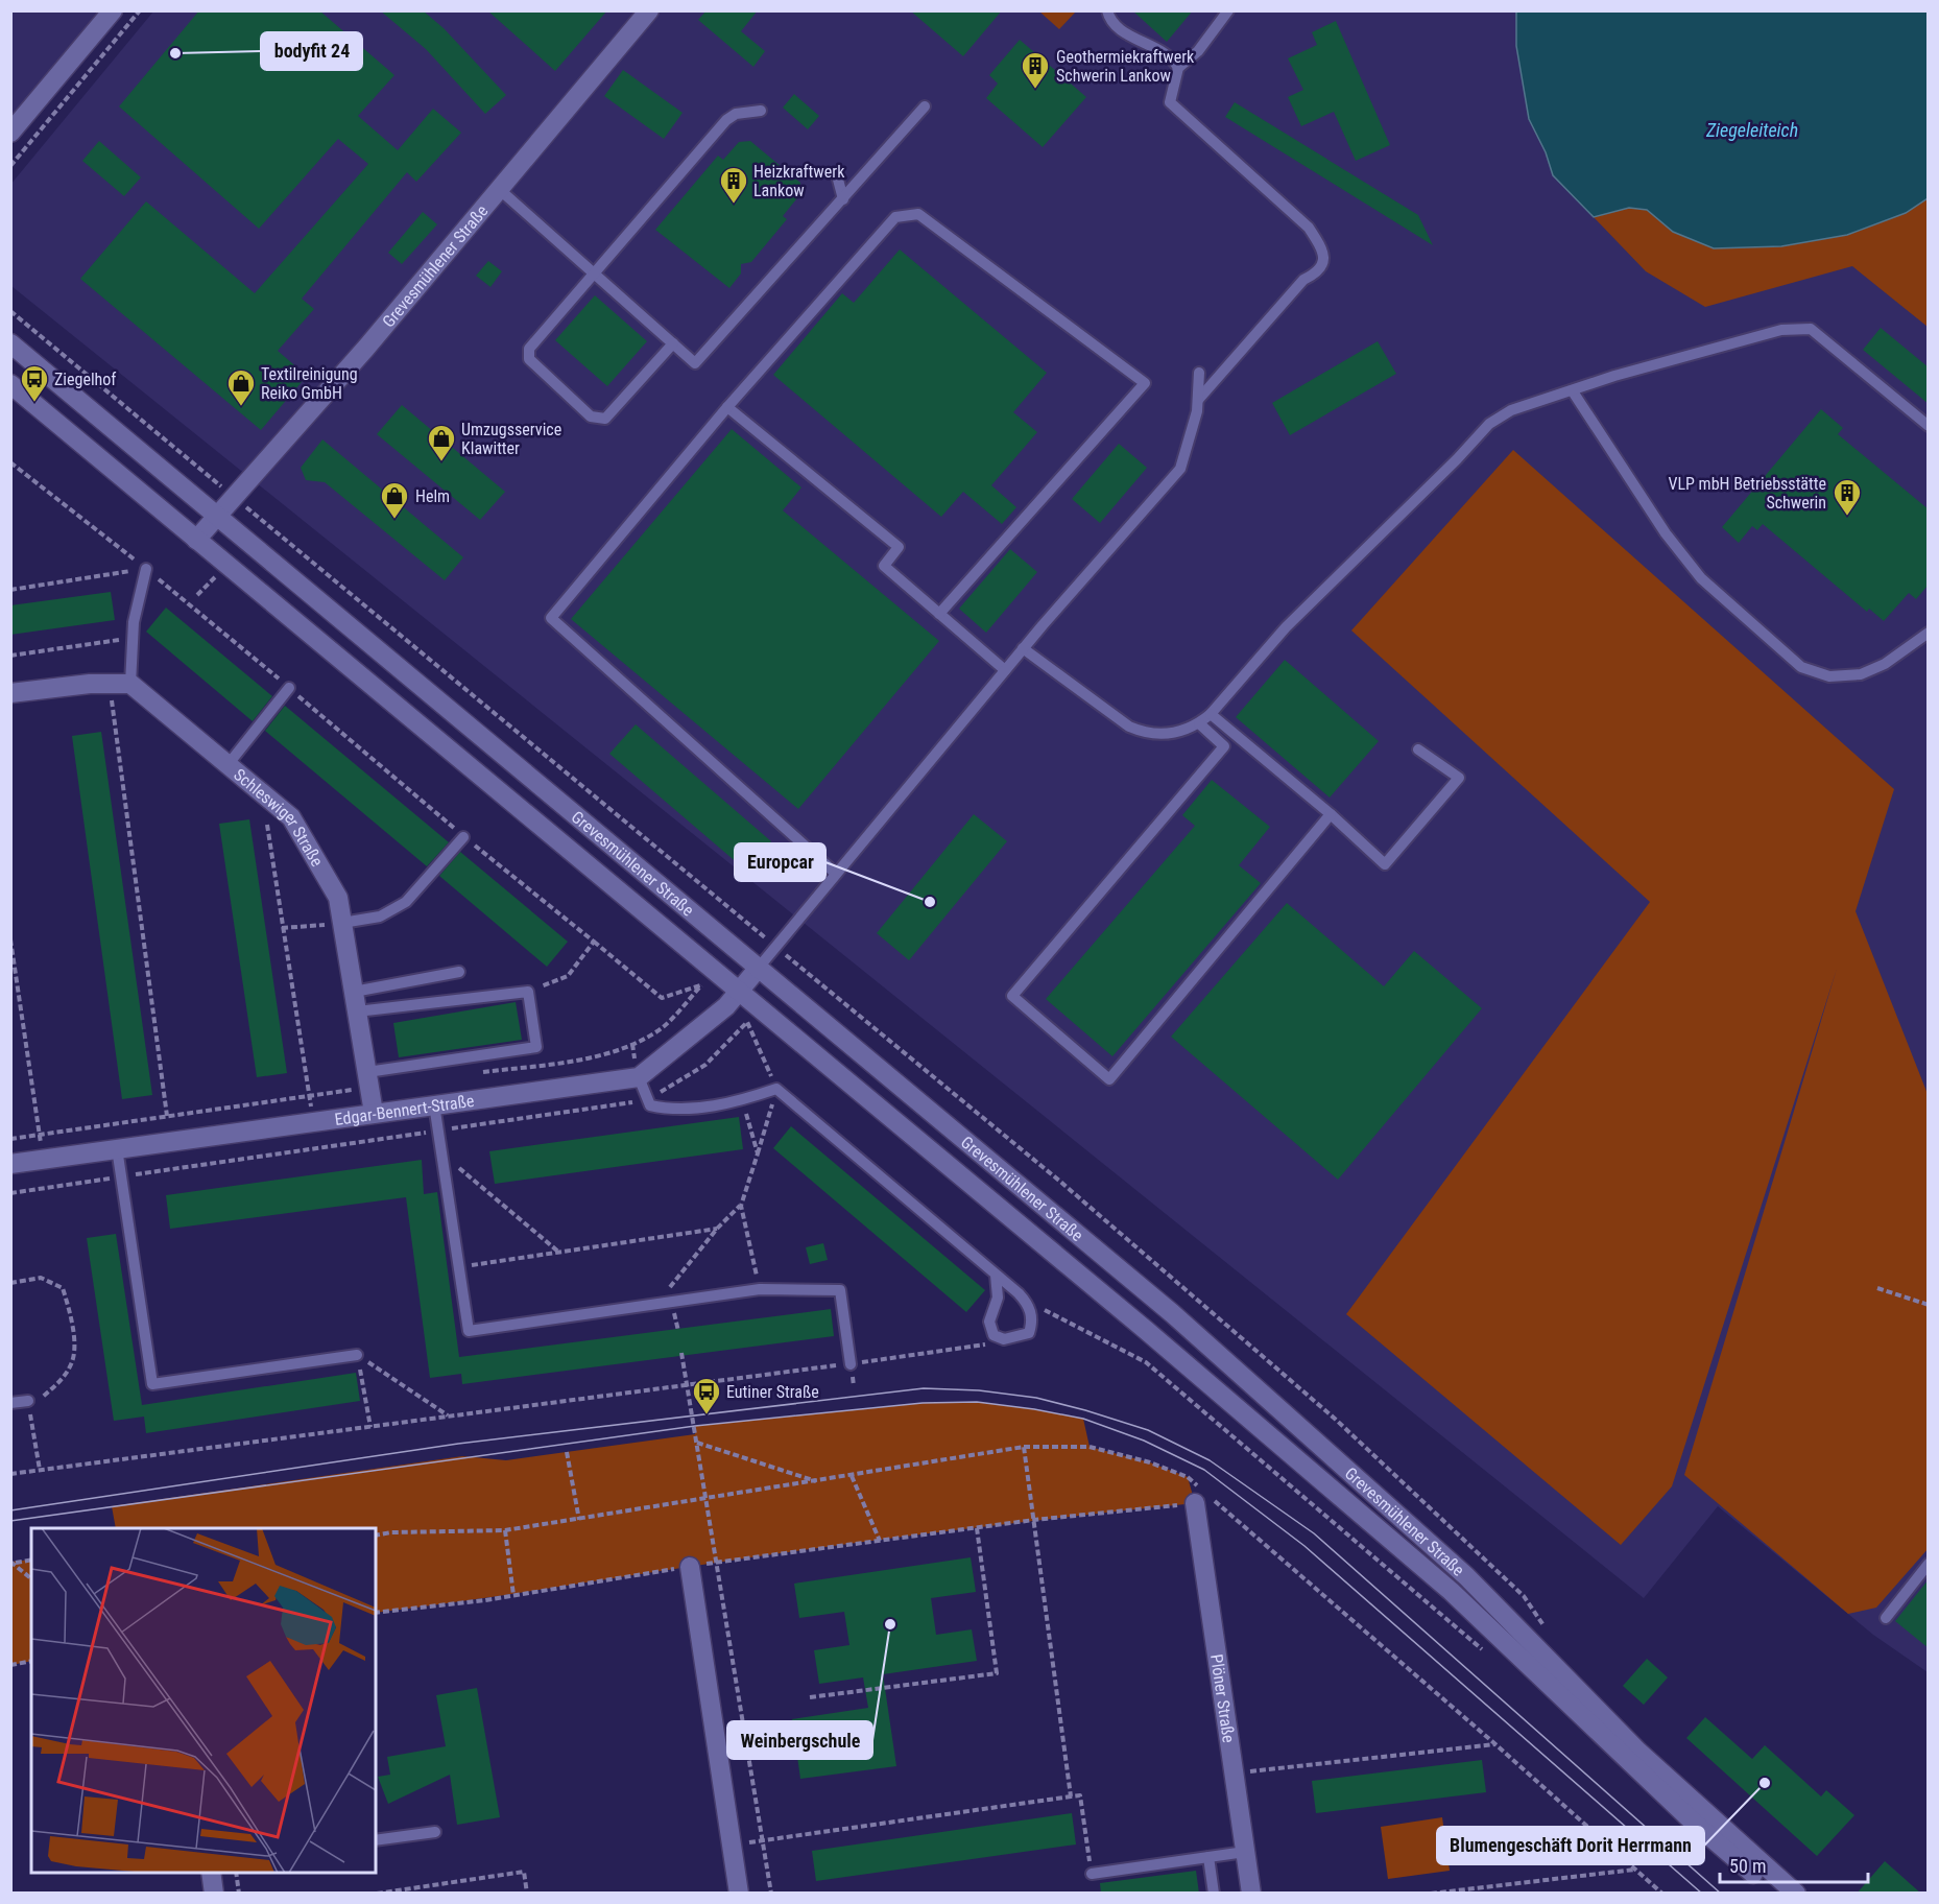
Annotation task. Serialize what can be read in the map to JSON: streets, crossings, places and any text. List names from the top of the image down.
{
  "streets": {
    "street": [
      "Grevesmühlener Straße",
      "Schleswiger Straße",
      "Edgar-Bennert-Straße",
      "Plöner Straße"
    ]
  },
  "crossings": [
    ["Schleswiger Straße", "Edgar-Bennert-Straße"]
  ],
  "water": ["Ziegeleiteich"],
  "places": {
    "other": [
      "bodyfit 24",
      "Europcar",
      "Weinbergschule",
      "Blumengeschäft Dorit Herrmann"
    ],
    "building": ["Geothermiekraftwerk Schwerin Lankow", "Heizkraftwerk Lankow", "VLP mbH Betriebsstätte Schwerin"],
    "bus stop": ["Ziegelhof", "Eutiner Straße"],
    "shop": ["Textilreinigung Reiko GmbH", "Umzugsservice Klawitter", "Helm"]
  },
  "scale_bar": "50 m"
}
